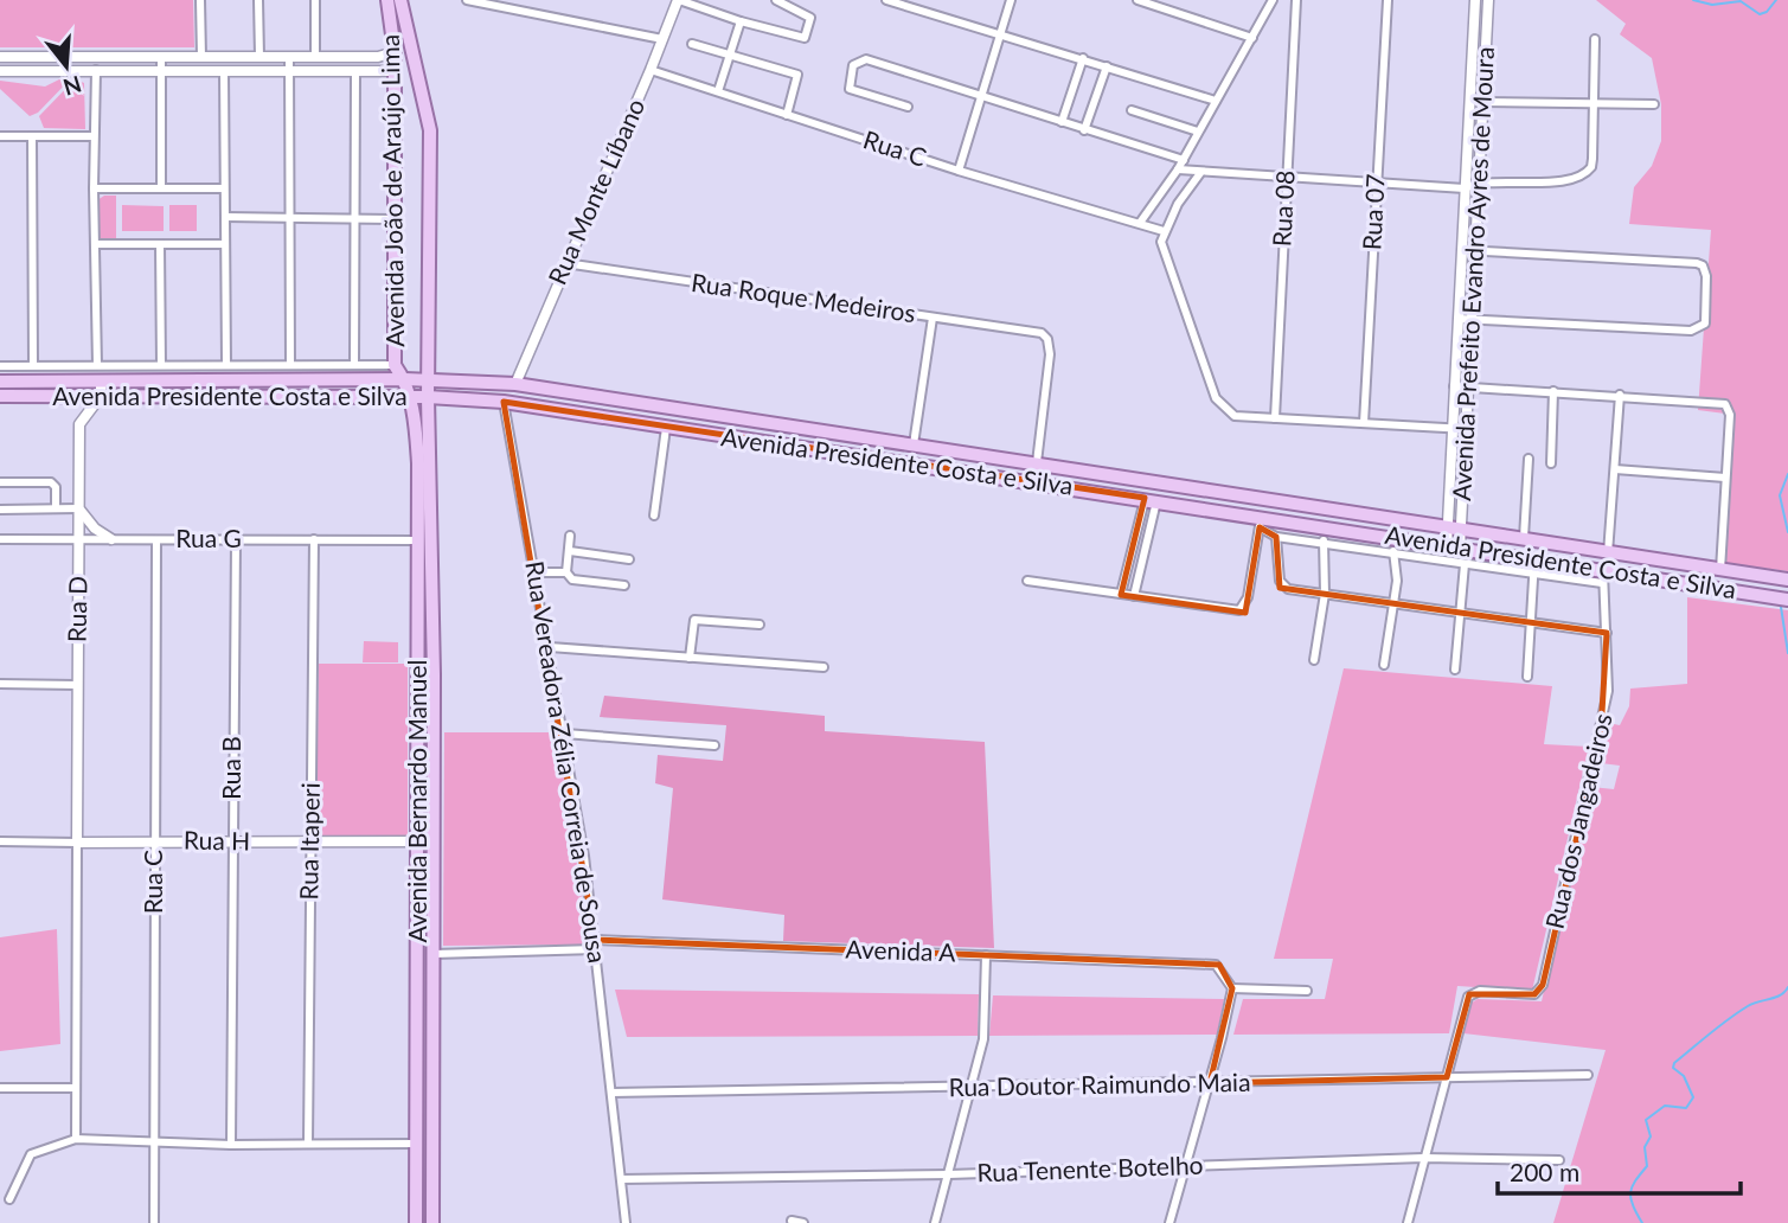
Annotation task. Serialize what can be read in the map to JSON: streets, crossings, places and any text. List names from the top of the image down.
{
  "streets": {
    "main road": ["Avenida João de Araújo Lima", "Avenida Presidente Costa e Silva", "Avenida Bernardo Manuel"],
    "street": [
      "Rua C",
      "Rua Monte Líbano",
      "Rua 08",
      "Rua 07",
      "Avenida Prefeito Evandro Ayres de Moura",
      "Rua Roque Medeiros",
      "Rua G",
      "Rua D",
      "Rua Vereadora Zélia Correia de Sousa",
      "Rua B",
      "Rua dos Jangadeiros",
      "Rua H",
      "Rua Itaperi",
      "Avenida A",
      "Rua Doutor Raimundo Maia",
      "Rua Tenente Botelho"
    ]
  },
  "crossings": [
    ["Rua C", "Rua Monte Líbano"],
    ["Rua C", "Rua G"],
    ["Rua C", "Rua H"],
    ["Avenida João de Araújo Lima", "Avenida Presidente Costa e Silva"],
    ["Avenida João de Araújo Lima", "Avenida Bernardo Manuel"],
    ["Rua Monte Líbano", "Rua Roque Medeiros"],
    ["Rua Monte Líbano", "Avenida Presidente Costa e Silva"],
    ["Avenida Prefeito Evandro Ayres de Moura", "Avenida Presidente Costa e Silva"],
    ["Rua Roque Medeiros", "Avenida Presidente Costa e Silva"],
    ["Avenida Presidente Costa e Silva", "Rua D"],
    ["Avenida Presidente Costa e Silva", "Rua Vereadora Zélia Correia de Sousa"],
    ["Avenida Presidente Costa e Silva", "Avenida Bernardo Manuel"],
    ["Avenida Presidente Costa e Silva", "Rua dos Jangadeiros"],
    ["Rua G", "Rua D"],
    ["Rua G", "Rua B"],
    ["Rua G", "Avenida Bernardo Manuel"],
    ["Rua G", "Rua Itaperi"],
    ["Rua D", "Rua H"],
    ["Rua Vereadora Zélia Correia de Sousa", "Avenida A"],
    ["Rua Vereadora Zélia Correia de Sousa", "Rua Doutor Raimundo Maia"],
    ["Rua Vereadora Zélia Correia de Sousa", "Rua Tenente Botelho"],
    ["Rua B", "Rua H"],
    ["Avenida Bernardo Manuel", "Rua H"],
    ["Rua dos Jangadeiros", "Rua Doutor Raimundo Maia"],
    ["Rua H", "Rua Itaperi"]
  ],
  "scale_bar": "200 m",
  "north": "bottom"
}
